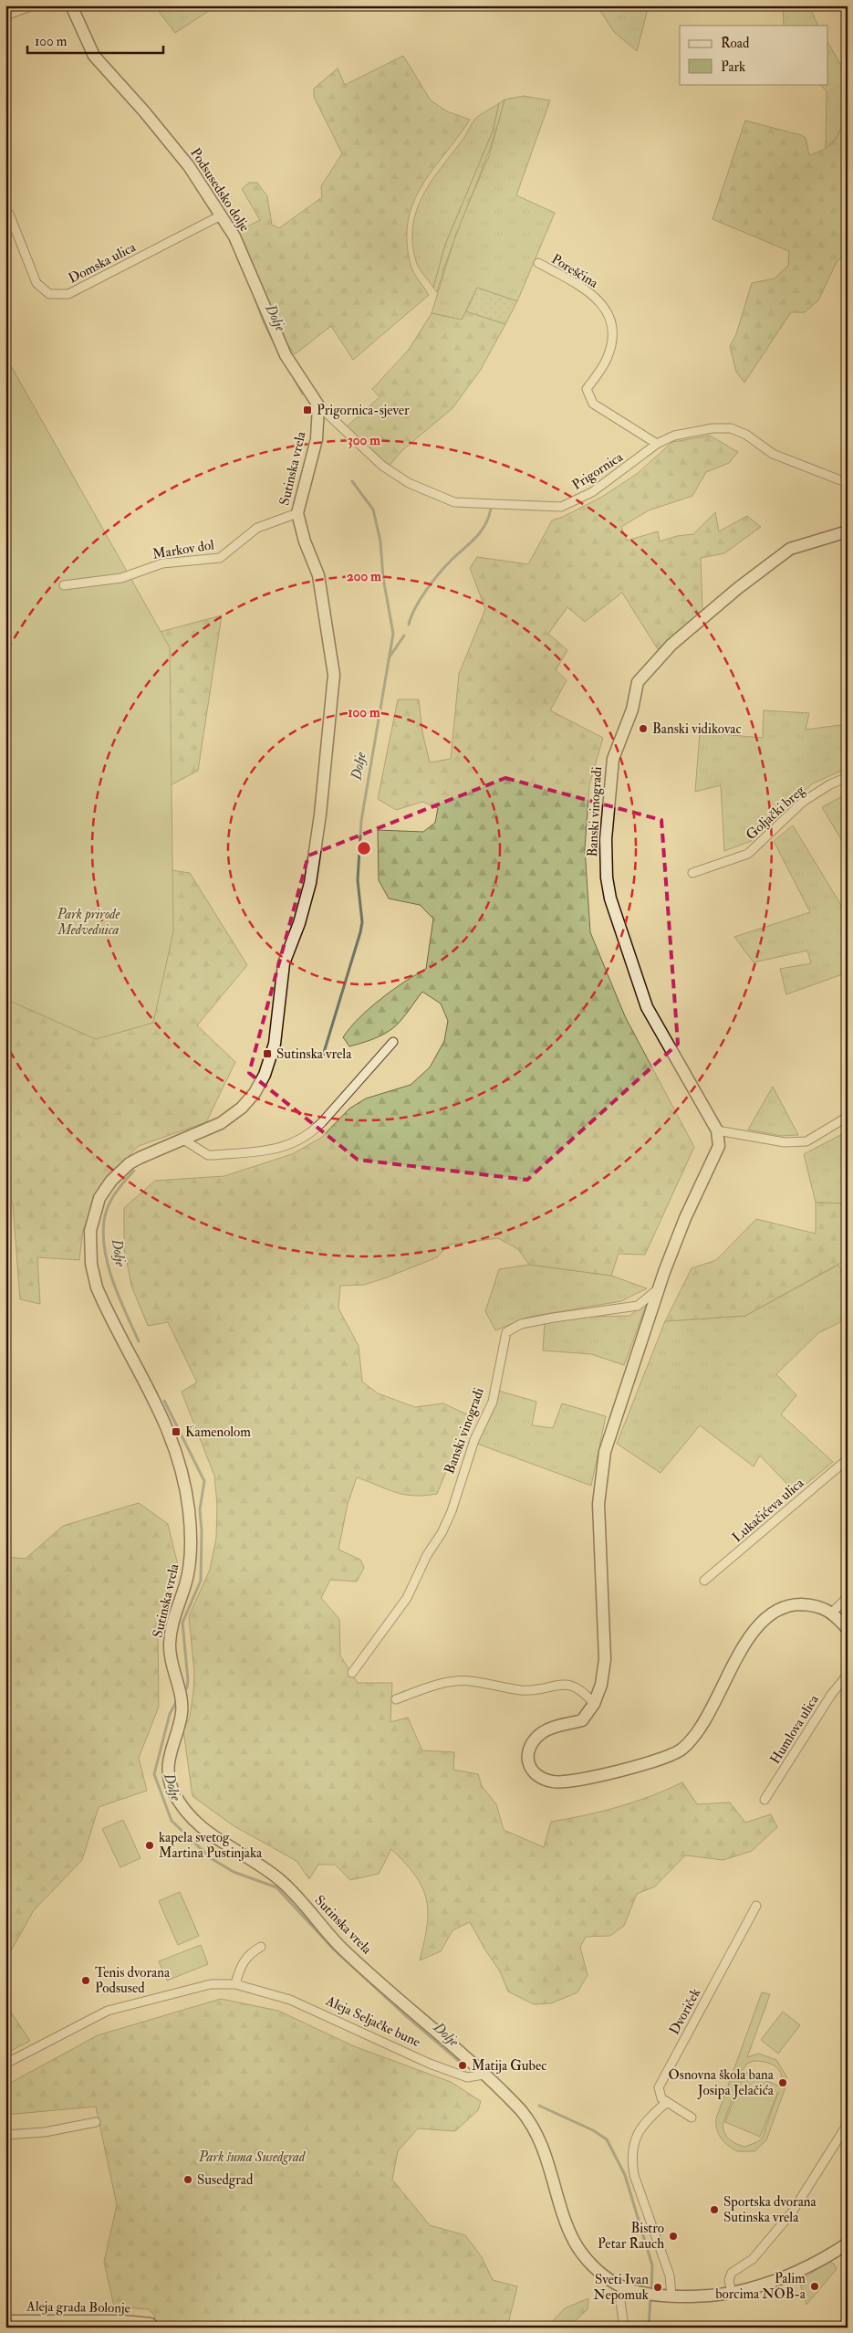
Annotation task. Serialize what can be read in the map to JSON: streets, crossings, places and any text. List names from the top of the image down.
{
  "streets": {
    "street": [
      "Podsusedsko dolje",
      "Domska ulica",
      "Poreščina",
      "Sutinska vrela",
      "Prigornica",
      "Markov dol",
      "Banski vinogradi",
      "Goljački breg",
      "Lukačićeva ulica",
      "Humlova ulica",
      "Dvoriček",
      "Aleja Seljačke bune",
      "Aleja grada Bolonje"
    ]
  },
  "crossings": [
    ["Podsusedsko dolje", "Domska ulica"],
    ["Podsusedsko dolje", "Sutinska vrela"],
    ["Podsusedsko dolje", "Prigornica"],
    ["Poreščina", "Prigornica"],
    ["Sutinska vrela", "Prigornica"],
    ["Sutinska vrela", "Markov dol"],
    ["Sutinska vrela", "Aleja Seljačke bune"]
  ],
  "water": ["Dolje"],
  "parks": ["Park prirode Medvednica", "Park šuma Susedgrad"],
  "places": {
    "transit": ["Prigornica-sjever", "Sutinska vrela", "Kamenolom"],
    "other": [
      "Banski vidikovac",
      "kapela svetog Martina Pustinjaka",
      "Tenis dvorana Podsused",
      "Matija Gubec",
      "Osnovna škola bana Josipa Jelačića",
      "Susedgrad",
      "Sportska dvorana Sutinska vrela",
      "Bistro Petar Rauch",
      "Palim borcima NOB-a",
      "Sveti Ivan Nepomuk"
    ]
  },
  "legend": ["Road", "Park"],
  "scale_bar": "100 m",
  "rings": ["300 m", "200 m", "100 m"]
}
